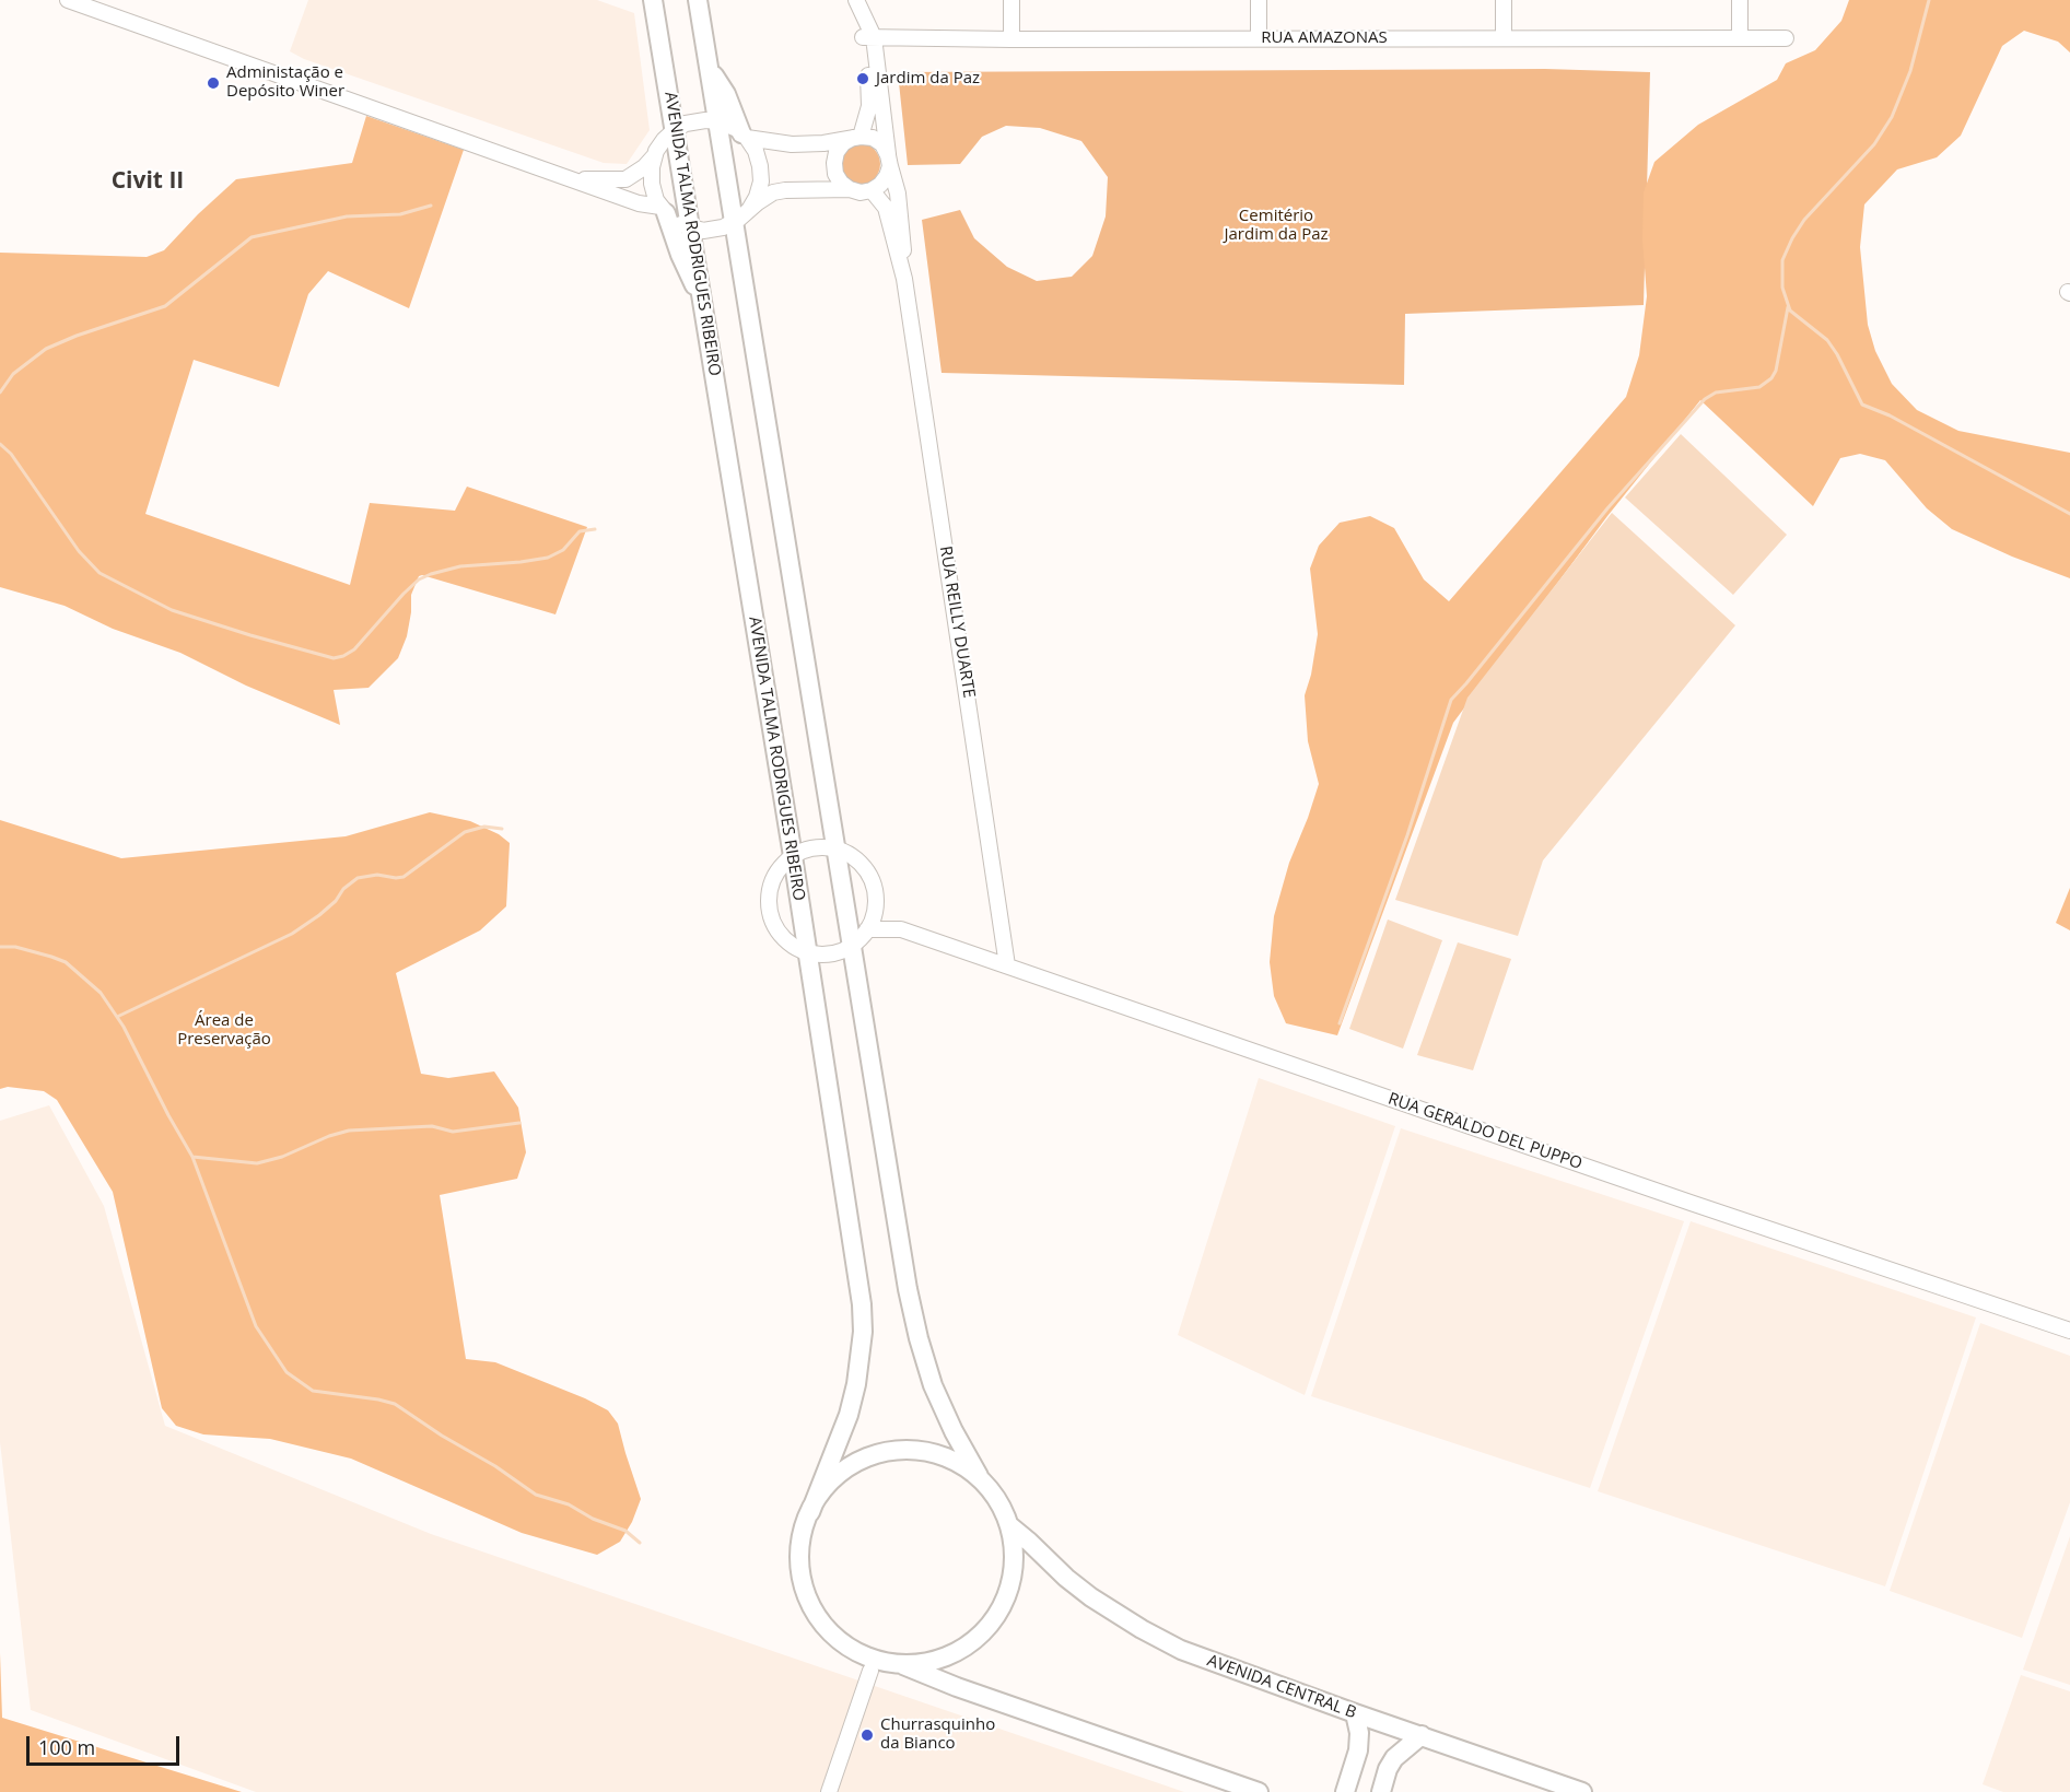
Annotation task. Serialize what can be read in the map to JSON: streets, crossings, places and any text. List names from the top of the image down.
{
  "streets": {
    "main road": ["AVENIDA TALMA RODRIGUES RIBEIRO", "AVENIDA CENTRAL B"],
    "street": ["RUA AMAZONAS", "RUA REILLY DUARTE", "RUA GERALDO DEL PUPPO"]
  },
  "crossings": [
    ["RUA AMAZONAS", "RUA REILLY DUARTE"],
    ["AVENIDA TALMA RODRIGUES RIBEIRO", "AVENIDA CENTRAL B"],
    ["RUA REILLY DUARTE", "RUA GERALDO DEL PUPPO"]
  ],
  "districts": ["Civit II"],
  "parks": ["Cemitério Jardim da Paz", "Área de Preservação"],
  "places": ["Jardim da Paz", "Administação e Depósito Winer", "Churrasquinho da Bianco"],
  "scale_bar": "100 m"
}
